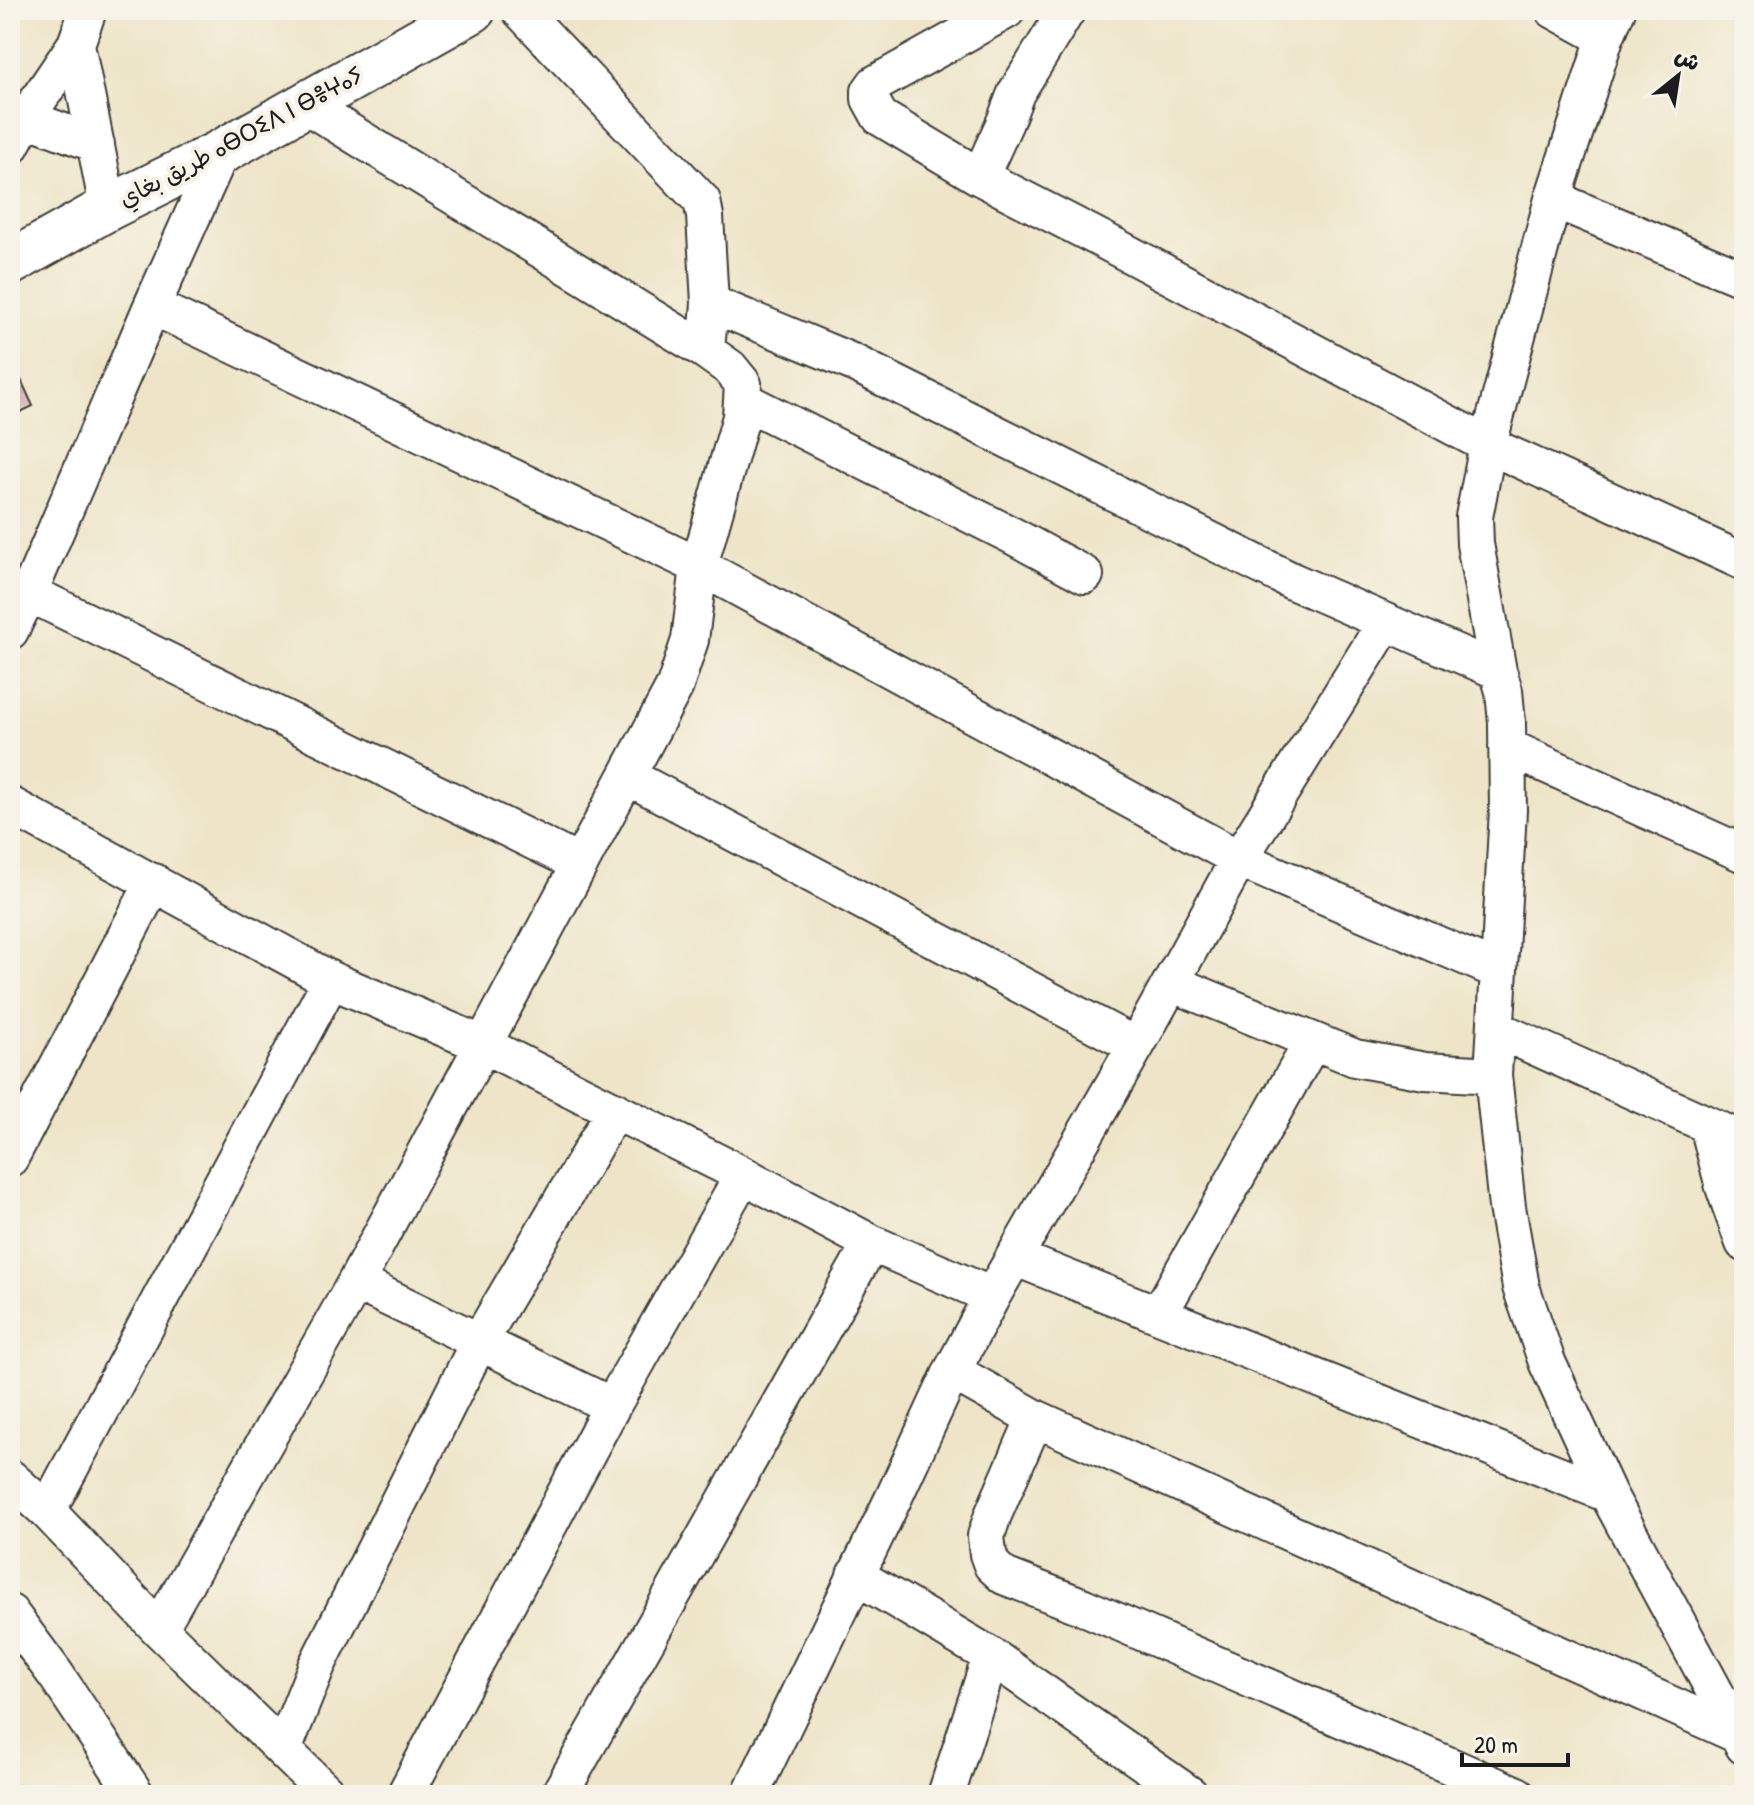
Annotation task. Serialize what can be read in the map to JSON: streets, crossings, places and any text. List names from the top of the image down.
{
  "streets": {
    "main road": ["طريق بغاي ⴰⴱⵔⵉⴷ ⵏ ⴱⴻⵖⴰⵢ"]
  },
  "scale_bar": "20 m",
  "north": "top right"
}
